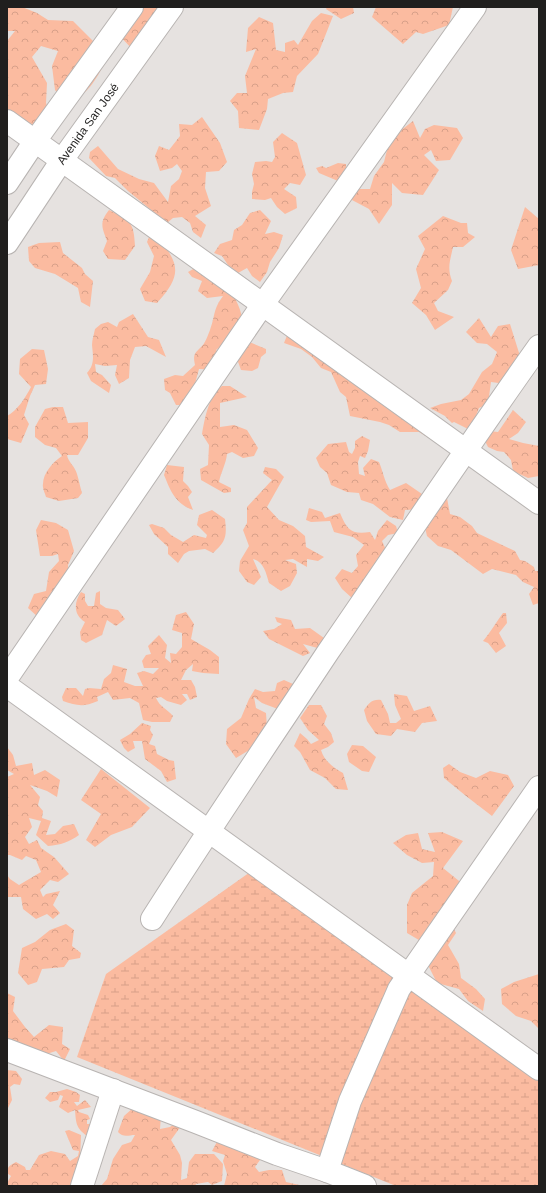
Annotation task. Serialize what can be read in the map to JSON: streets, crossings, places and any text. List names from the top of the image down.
{
  "streets": {
    "street": ["Avenida San José"]
  }
}
